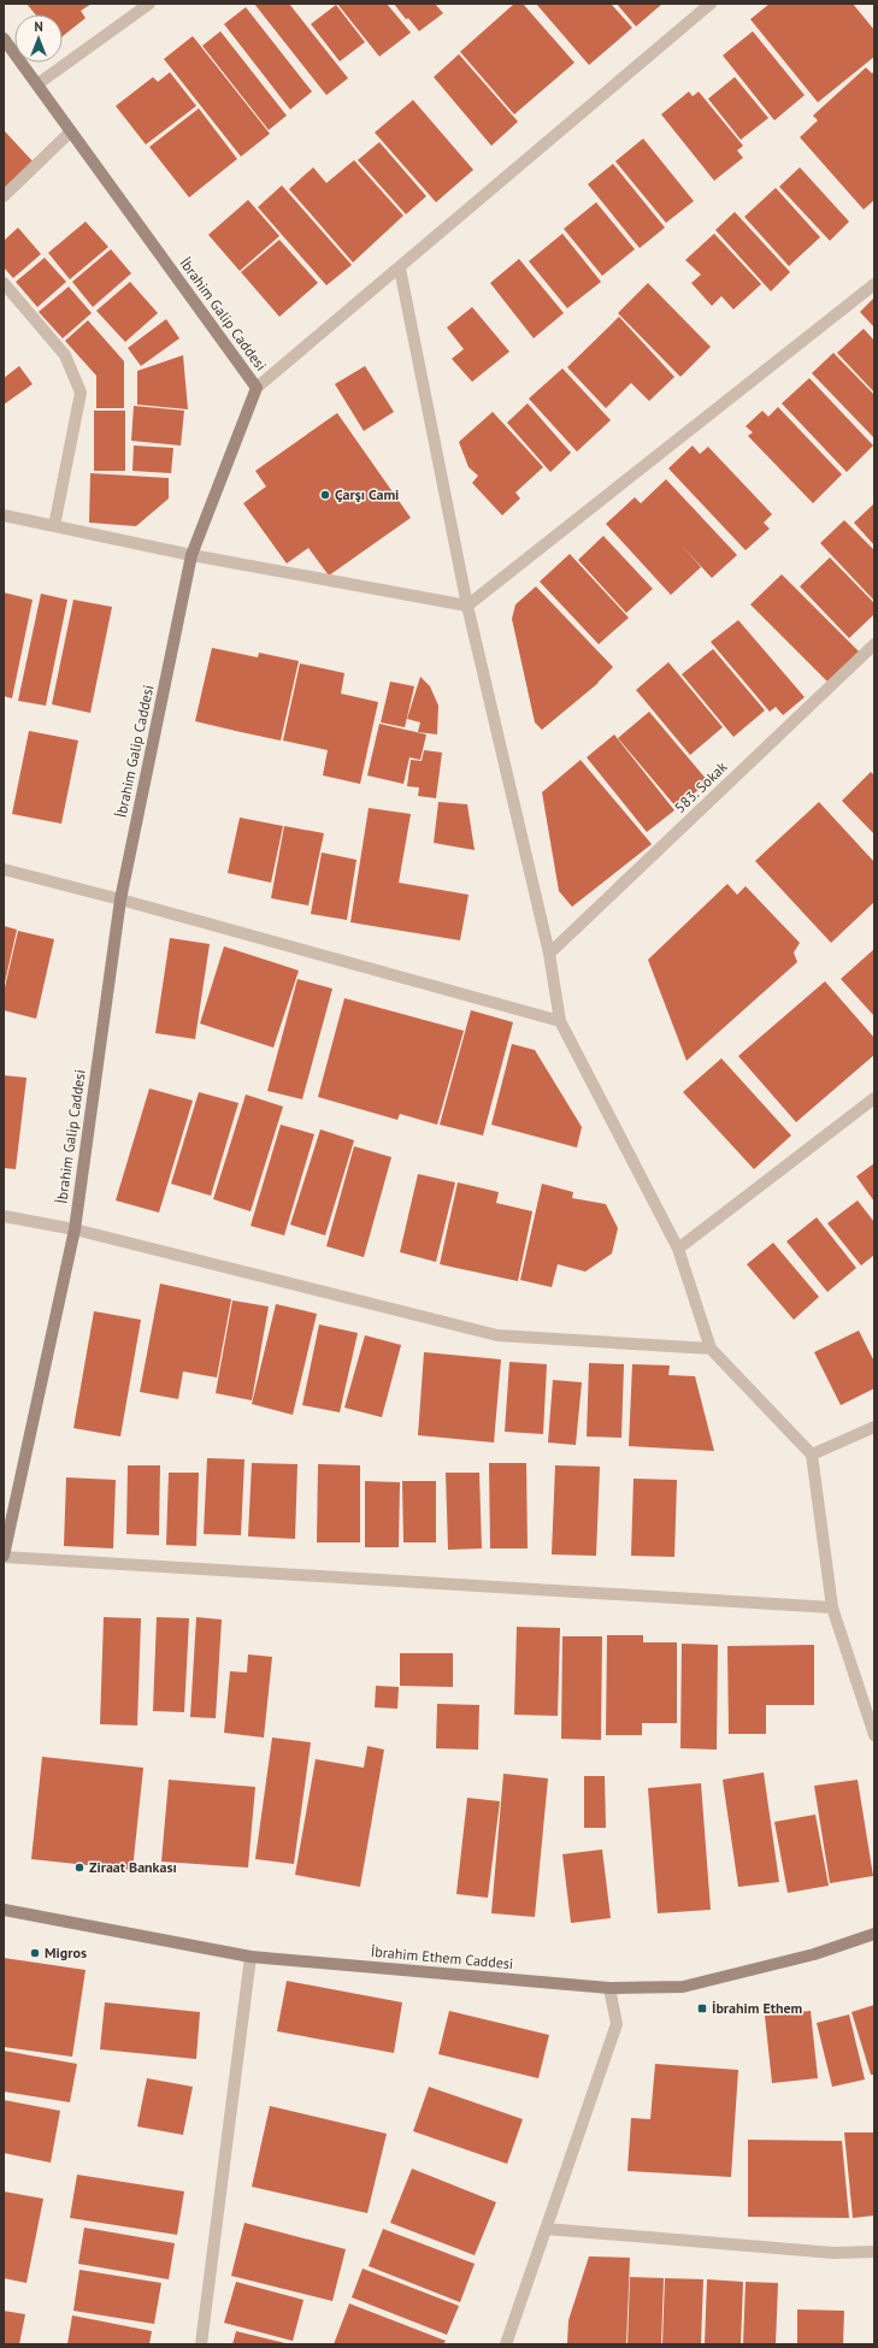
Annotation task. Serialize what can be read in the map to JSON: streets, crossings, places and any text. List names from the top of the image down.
{
  "streets": {
    "street": ["İbrahim Galip Caddesi", "583. Sokak", "İbrahim Ethem Caddesi"]
  },
  "places": {
    "other": ["Çarşı Cami", "Ziraat Bankası", "Migros"],
    "transit": ["İbrahim Ethem"]
  },
  "north": "top"
}
